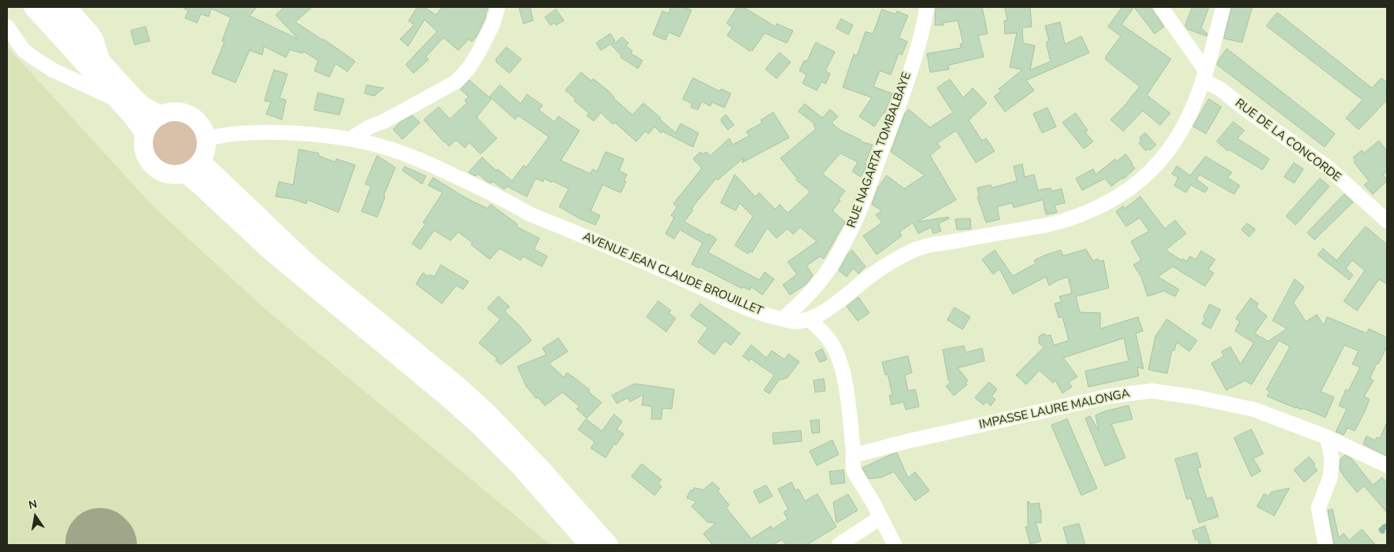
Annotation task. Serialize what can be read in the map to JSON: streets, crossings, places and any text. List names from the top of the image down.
{
  "streets": {
    "street": [
      "RUE DE LA CONCORDE",
      "RUE NAGARTA TOMBALBAYE",
      "AVENUE JEAN CLAUDE BROUILLET",
      "IMPASSE LAURE MALONGA"
    ]
  },
  "crossings": [
    ["RUE DE LA CONCORDE", "AVENUE JEAN CLAUDE BROUILLET"],
    ["RUE NAGARTA TOMBALBAYE", "AVENUE JEAN CLAUDE BROUILLET"]
  ],
  "north": "top"
}
